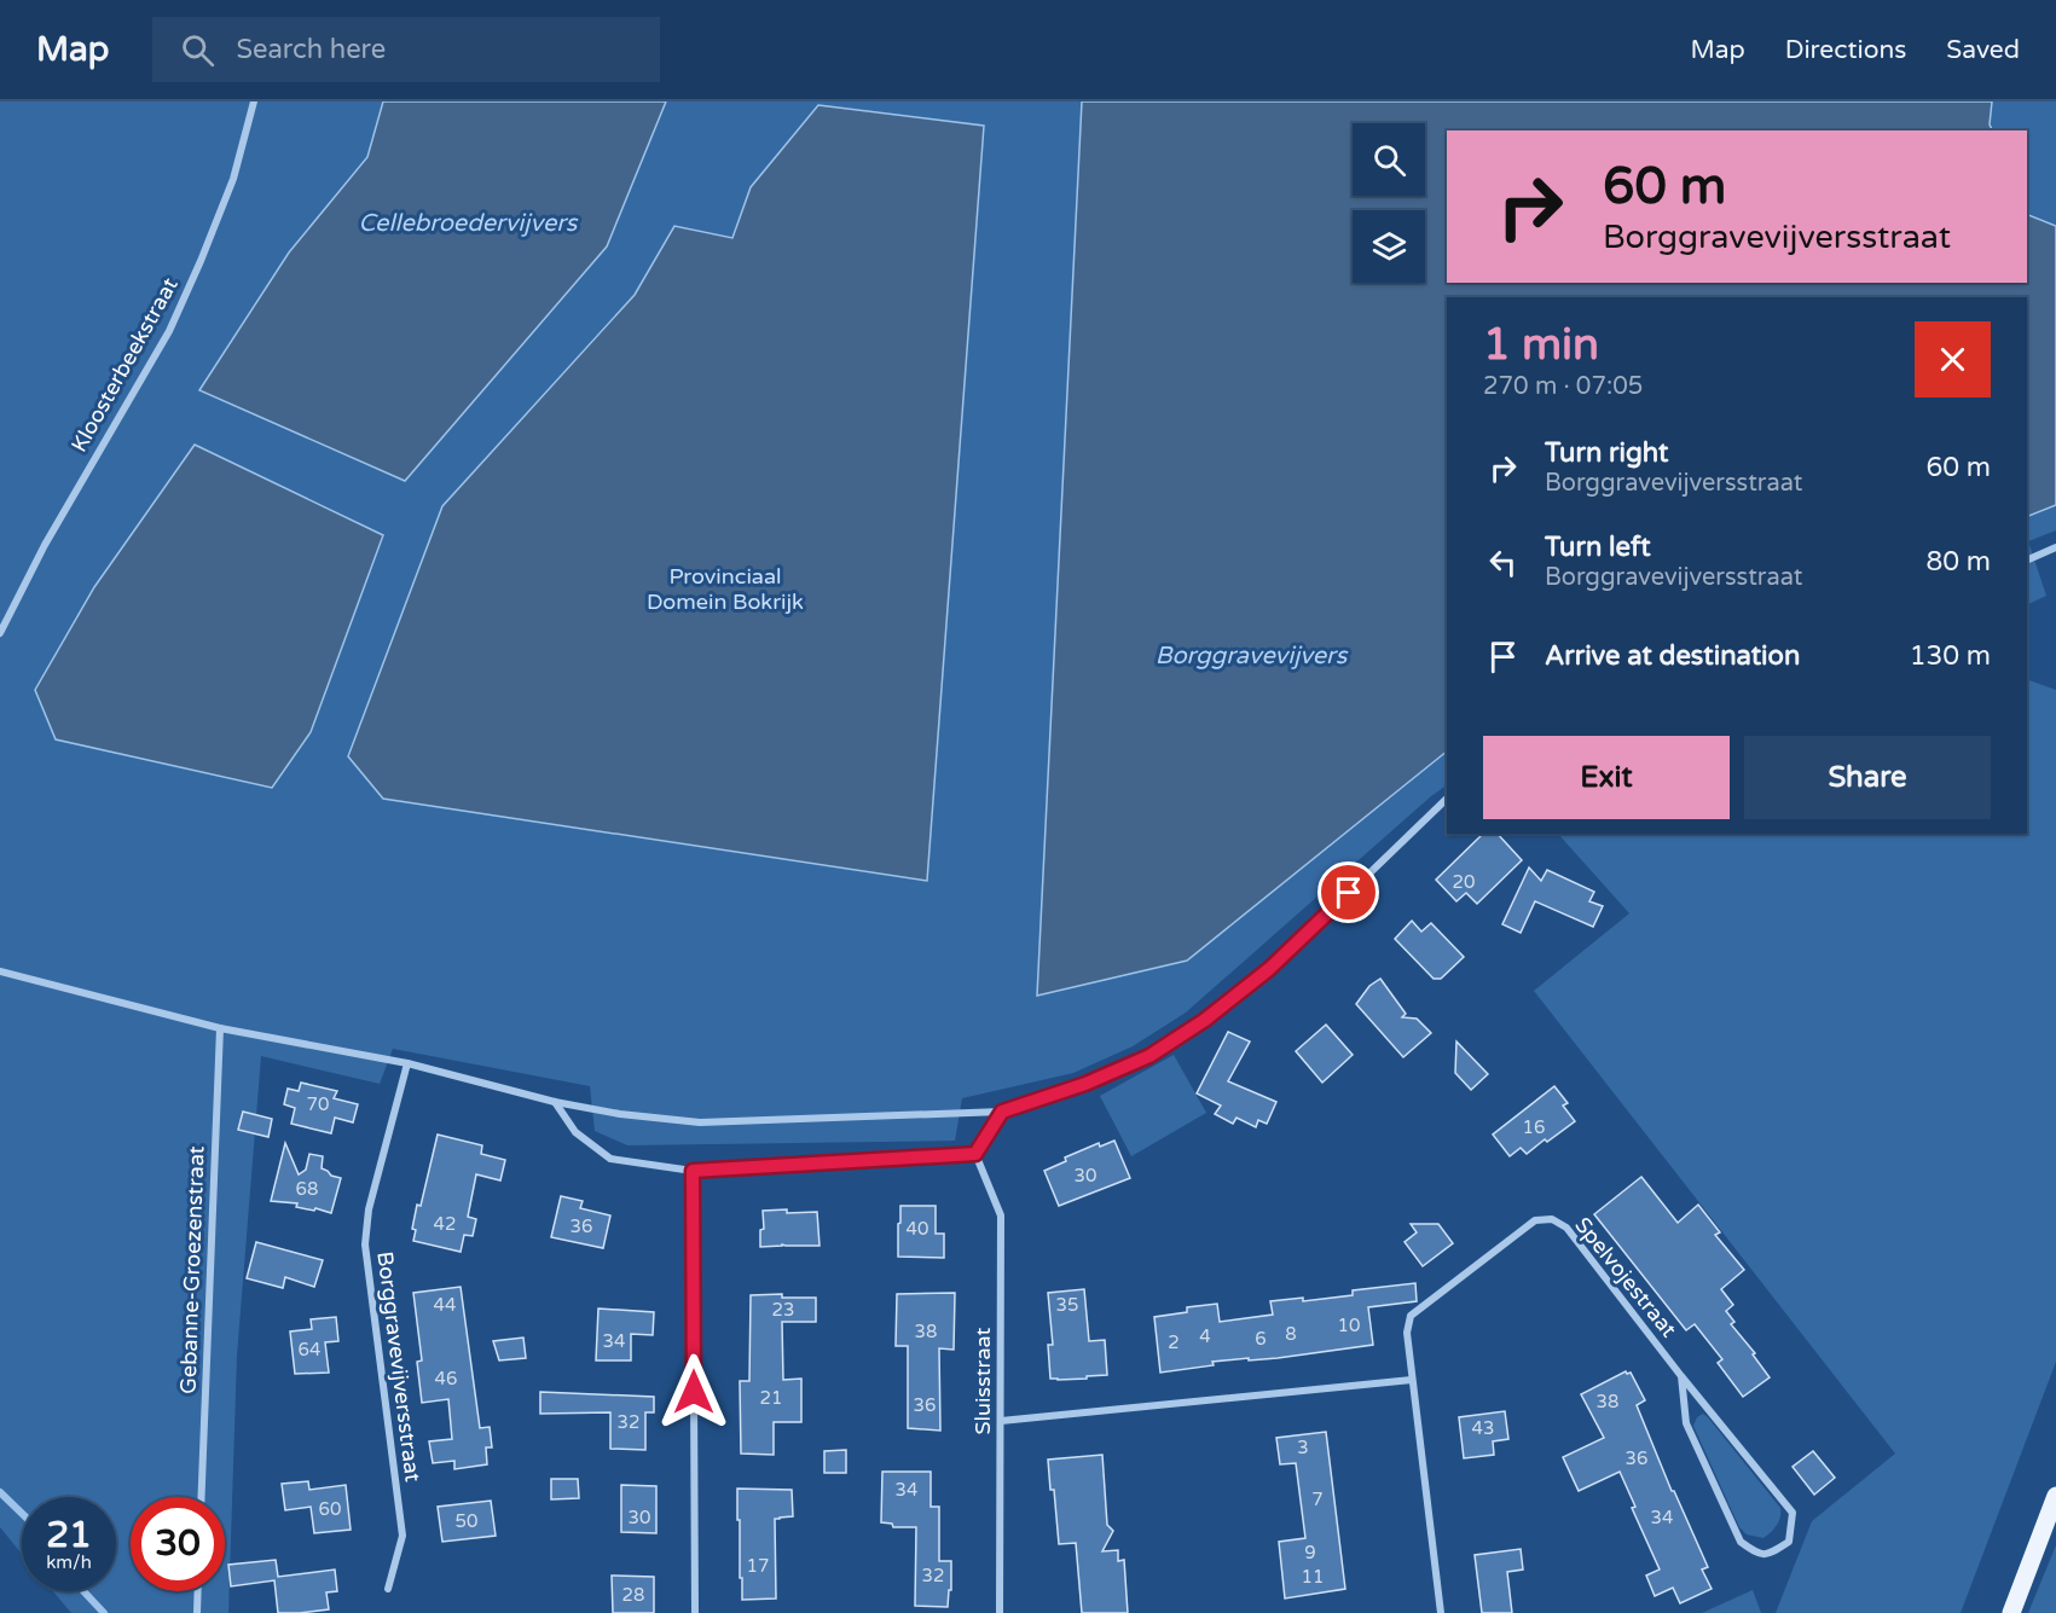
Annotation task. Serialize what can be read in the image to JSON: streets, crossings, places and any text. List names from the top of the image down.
{
  "streets": {
    "street": [
      "Kloosterbeekstraat",
      "Gebanne-Groezenstraat",
      "Spelvojestraat",
      "Borggravevijversstraat",
      "Sluisstraat"
    ]
  },
  "water": ["Cellebroedervijvers", "Borggravevijvers"],
  "parks": ["Provinciaal Domein Bokrijk"],
  "house_numbers": [
    "20",
    "70",
    "16",
    "30",
    "68",
    "42",
    "36",
    "40",
    "44",
    "35",
    "23",
    "10",
    "38",
    "8",
    "4",
    "6",
    "34",
    "2",
    "64",
    "46",
    "21",
    "38",
    "36",
    "32",
    "43",
    "3",
    "36",
    "34",
    "7",
    "60",
    "30",
    "34",
    "50",
    "9",
    "17",
    "32",
    "11",
    "28"
  ],
  "page": {
    "header": "Map",
    "search": "Search here",
    "nav": ["Map", "Directions", "Saved"],
    "turn": ["60 m", "Borggravevijversstraat"],
    "heading": ["1 min", "270 m · 07:05"],
    "list": [
      {
        "name": "Turn right",
        "note": "Borggravevijversstraat",
        "value": "60 m"
      },
      {
        "name": "Turn left",
        "note": "Borggravevijversstraat",
        "value": "80 m"
      },
      {
        "name": "Arrive at destination",
        "value": "130 m"
      }
    ],
    "buttons": ["Exit", "Share"],
    "speed": "21 km/h",
    "limit": "30"
  }
}
